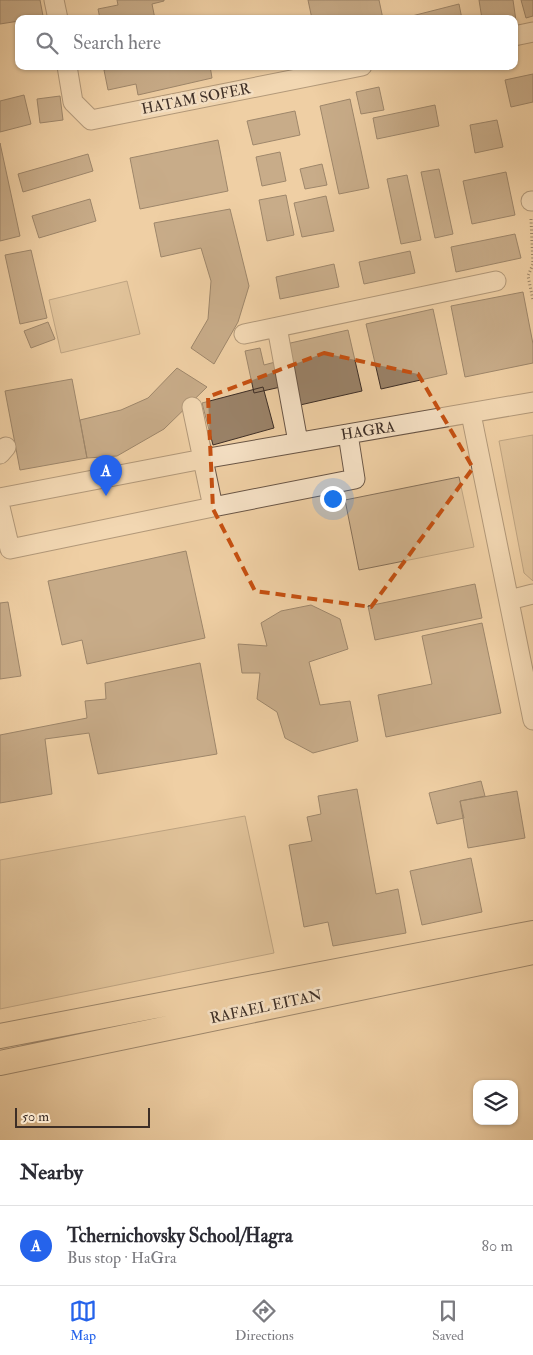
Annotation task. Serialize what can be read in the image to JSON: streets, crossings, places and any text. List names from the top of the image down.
{
  "streets": {
    "main road": ["RAFAEL EITAN"],
    "street": ["HATAM SOFER", "HAGRA"]
  },
  "scale_bar": "50 m",
  "page": {
    "search": "Search here",
    "pins": "A",
    "scale": "50 m",
    "heading": "Nearby",
    "list": [
      {
        "mark": "A",
        "name": "Tchernichovsky School/Hagra",
        "note": "Bus stop · HaGra",
        "value": "80 m"
      }
    ],
    "nav": ["Map", "Directions", "Saved"]
  }
}
